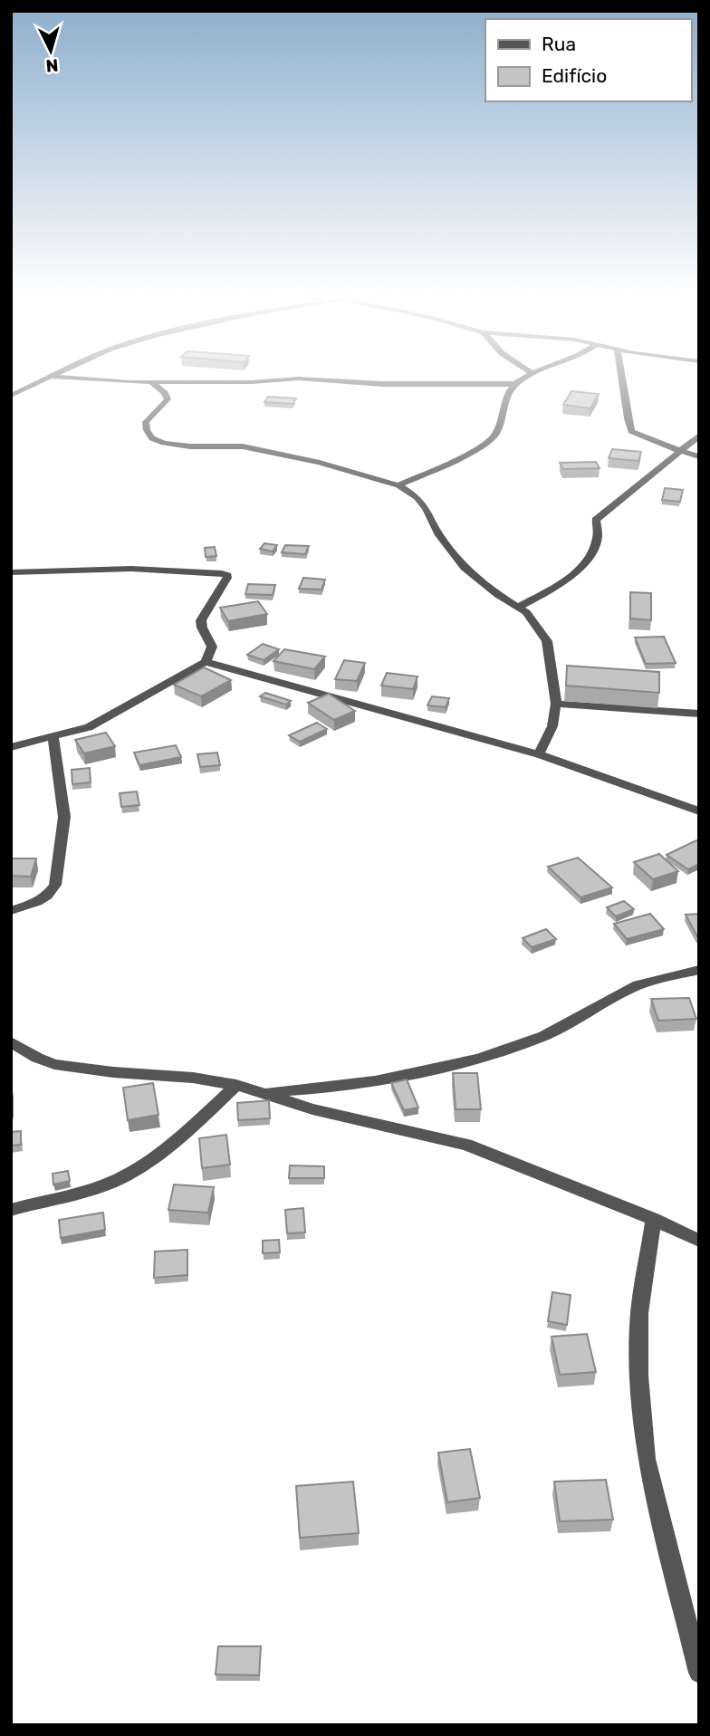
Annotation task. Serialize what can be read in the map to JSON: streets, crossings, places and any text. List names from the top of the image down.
{
  "legend": ["Rua", "Edifício"],
  "north": "bottom"
}
